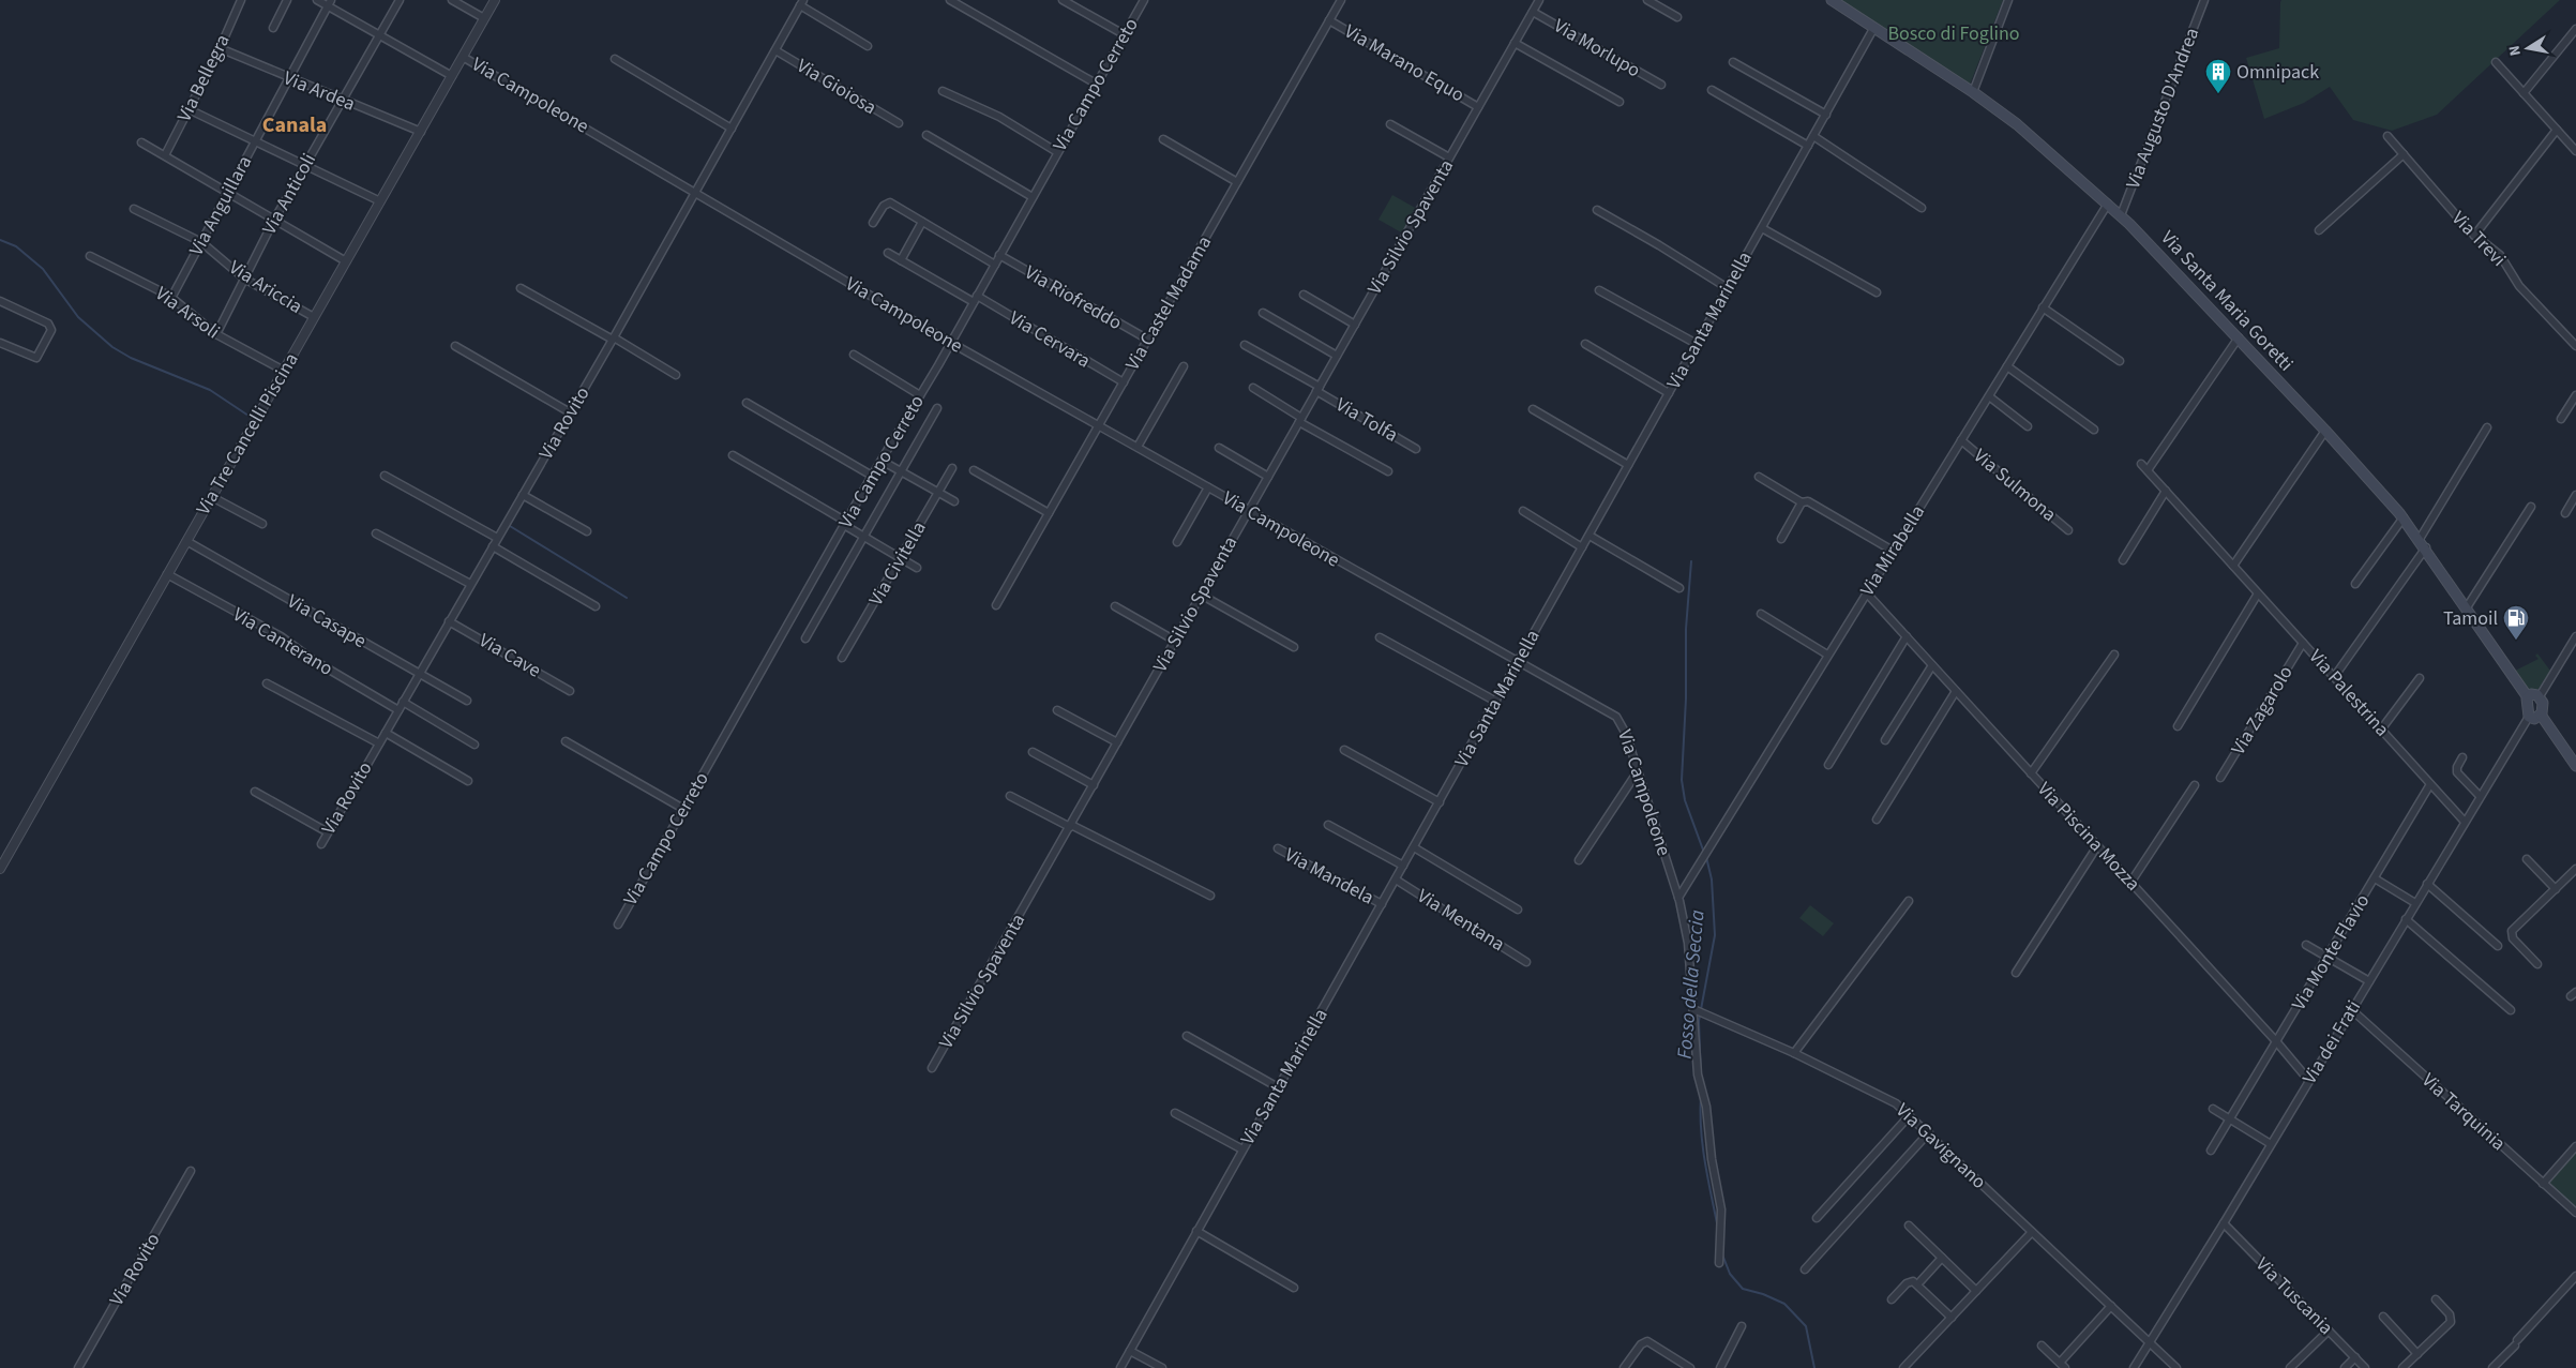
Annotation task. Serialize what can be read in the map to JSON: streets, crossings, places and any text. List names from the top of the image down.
{
  "streets": {
    "main road": ["Via Santa Maria Goretti"],
    "street": [
      "Via Morlupo",
      "Via Marano Equo",
      "Via Bellegra",
      "Via Campo Cerreto",
      "Via Gioiosa",
      "Via Ardea",
      "Via Campoleone",
      "Via Augusto D'Andrea",
      "Via Anticoli",
      "Via Anguillara",
      "Via Silvio Spaventa",
      "Via Trevi",
      "Via Ariccia",
      "Via Riofreddo",
      "Via Castel Madama",
      "Via Arsoli",
      "Via Santa Marinella",
      "Via Cervara",
      "Via Tolfa",
      "Via Rovito",
      "Via Tre Cancelli Piscina",
      "Via Sulmona",
      "Via Mirabella",
      "Via Civitella",
      "Via Casape",
      "Via Canterano",
      "Via Cave",
      "Via Palestrina",
      "Via Zagarolo",
      "Via Piscina Mozza",
      "Via Mandela",
      "Via Mentana",
      "Via Monte Flavio",
      "Via dei Frati",
      "Via Tarquinia",
      "Via Gavignano",
      "Via Tuscania"
    ]
  },
  "crossings": [
    ["Via Morlupo", "Via Silvio Spaventa"],
    ["Via Marano Equo", "Via Silvio Spaventa"],
    ["Via Marano Equo", "Via Castel Madama"],
    ["Via Bellegra", "Via Ardea"],
    ["Via Campo Cerreto", "Via Campoleone"],
    ["Via Campo Cerreto", "Via Riofreddo"],
    ["Via Campo Cerreto", "Via Cervara"],
    ["Via Gioiosa", "Via Rovito"],
    ["Via Ardea", "Via Anticoli"],
    ["Via Ardea", "Via Anguillara"],
    ["Via Ardea", "Via Tre Cancelli Piscina"],
    ["Via Campoleone", "Via Silvio Spaventa"],
    ["Via Campoleone", "Via Castel Madama"],
    ["Via Campoleone", "Via Santa Marinella"],
    ["Via Campoleone", "Via Rovito"],
    ["Via Campoleone", "Via Tre Cancelli Piscina"],
    ["Via Campoleone", "Via Mirabella"],
    ["Via Campoleone", "Via Gavignano"],
    ["Via Augusto D'Andrea", "Via Santa Maria Goretti"],
    ["Via Anticoli", "Via Ariccia"],
    ["Via Anticoli", "Via Arsoli"],
    ["Via Anguillara", "Via Ariccia"],
    ["Via Anguillara", "Via Arsoli"],
    ["Via Silvio Spaventa", "Via Tolfa"],
    ["Via Ariccia", "Via Tre Cancelli Piscina"],
    ["Via Riofreddo", "Via Castel Madama"],
    ["Via Santa Maria Goretti", "Via Santa Marinella"],
    ["Via Santa Maria Goretti", "Via Mirabella"],
    ["Via Santa Maria Goretti", "Via dei Frati"],
    ["Via Castel Madama", "Via Cervara"],
    ["Via Arsoli", "Via Tre Cancelli Piscina"],
    ["Via Santa Marinella", "Via Mandela"],
    ["Via Santa Marinella", "Via Mentana"],
    ["Via Rovito", "Via Casape"],
    ["Via Rovito", "Via Canterano"],
    ["Via Rovito", "Via Cave"],
    ["Via Tre Cancelli Piscina", "Via Casape"],
    ["Via Tre Cancelli Piscina", "Via Canterano"],
    ["Via Sulmona", "Via Mirabella"],
    ["Via Mirabella", "Via Piscina Mozza"],
    ["Via Palestrina", "Via Zagarolo"],
    ["Via Palestrina", "Via Monte Flavio"],
    ["Via Palestrina", "Via dei Frati"],
    ["Via Piscina Mozza", "Via Monte Flavio"],
    ["Via Piscina Mozza", "Via dei Frati"],
    ["Via dei Frati", "Via Tarquinia"],
    ["Via dei Frati", "Via Gavignano"],
    ["Via dei Frati", "Via Tuscania"]
  ],
  "districts": ["Canala"],
  "water": ["Fosso della Seccia"],
  "parks": ["Bosco di Foglino"],
  "places": {
    "building": ["Omnipack"],
    "fuel station": ["Tamoil"]
  },
  "north": "left"
}
